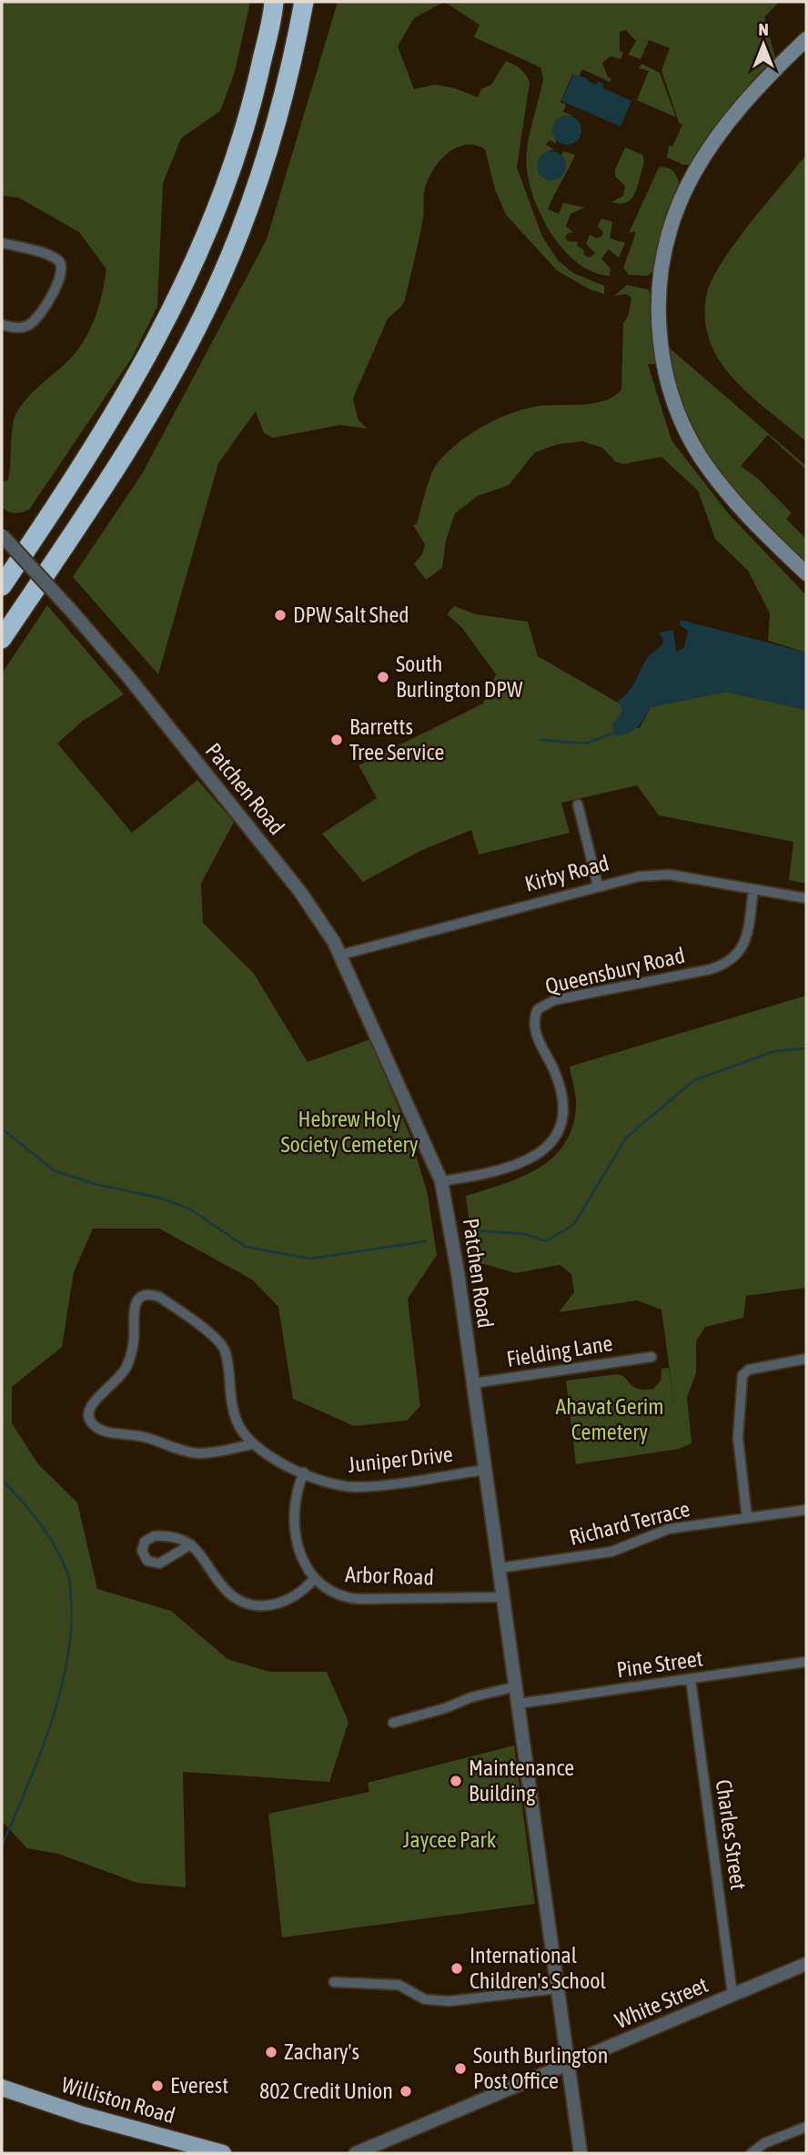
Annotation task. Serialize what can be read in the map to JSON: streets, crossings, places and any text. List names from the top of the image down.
{
  "streets": {
    "main road": ["Williston Road"],
    "street": [
      "Patchen Road",
      "Kirby Road",
      "Queensbury Road",
      "Fielding Lane",
      "Juniper Drive",
      "Richard Terrace",
      "Arbor Road",
      "Pine Street",
      "Charles Street",
      "White Street"
    ]
  },
  "crossings": [
    ["Patchen Road", "Kirby Road"],
    ["Patchen Road", "Queensbury Road"],
    ["Patchen Road", "Fielding Lane"],
    ["Patchen Road", "Juniper Drive"],
    ["Patchen Road", "Richard Terrace"],
    ["Patchen Road", "Arbor Road"],
    ["Patchen Road", "Pine Street"],
    ["Patchen Road", "White Street"],
    ["Kirby Road", "Queensbury Road"],
    ["Juniper Drive", "Arbor Road"],
    ["Pine Street", "Charles Street"],
    ["Charles Street", "White Street"]
  ],
  "parks": ["Hebrew Holy Society Cemetery", "Ahavat Gerim Cemetery", "Jaycee Park"],
  "places": [
    "DPW Salt Shed",
    "South Burlington DPW",
    "Barretts Tree Service",
    "Maintenance Building",
    "International Children's School",
    "Zachary's",
    "South Burlington Post Office",
    "Everest",
    "802 Credit Union"
  ],
  "north": "top"
}
